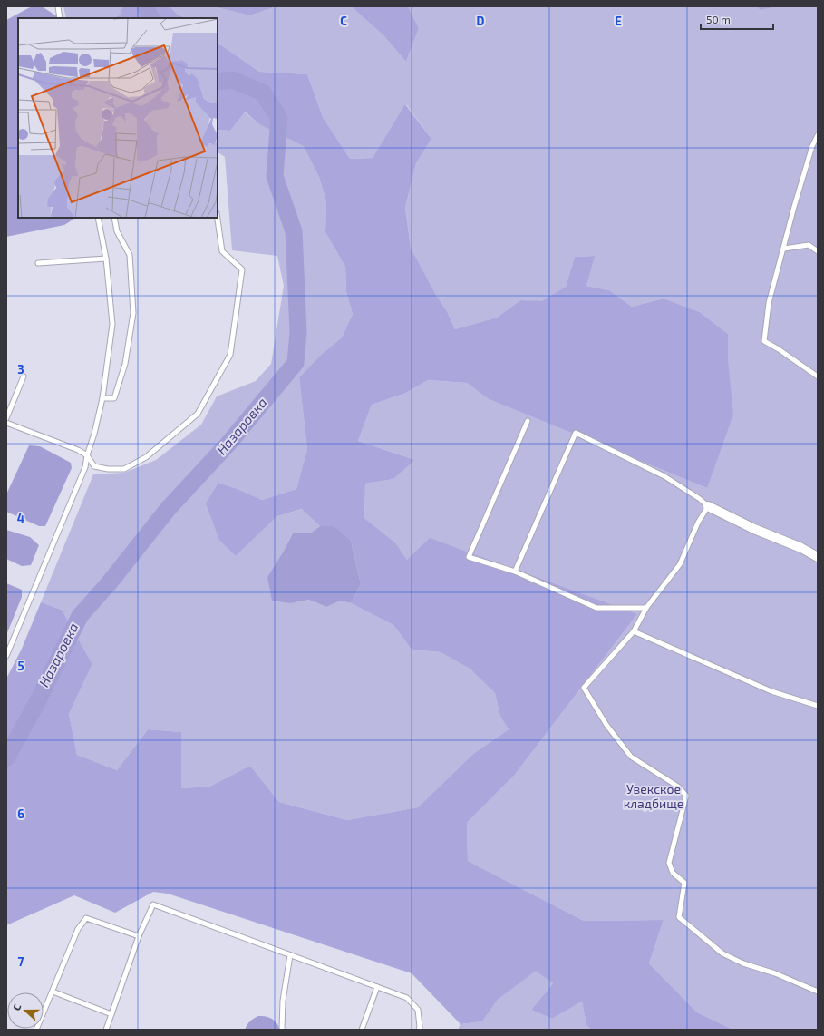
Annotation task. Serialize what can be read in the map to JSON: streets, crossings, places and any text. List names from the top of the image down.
{
  "water": ["Назаровка"],
  "parks": ["Увекское кладбище"],
  "scale_bar": "50 m",
  "north": "left",
  "grid": {
    "columns": ["C", "D", "E"],
    "rows": [
      "3",
      "4",
      "5",
      "6",
      "7"
    ]
  }
}
